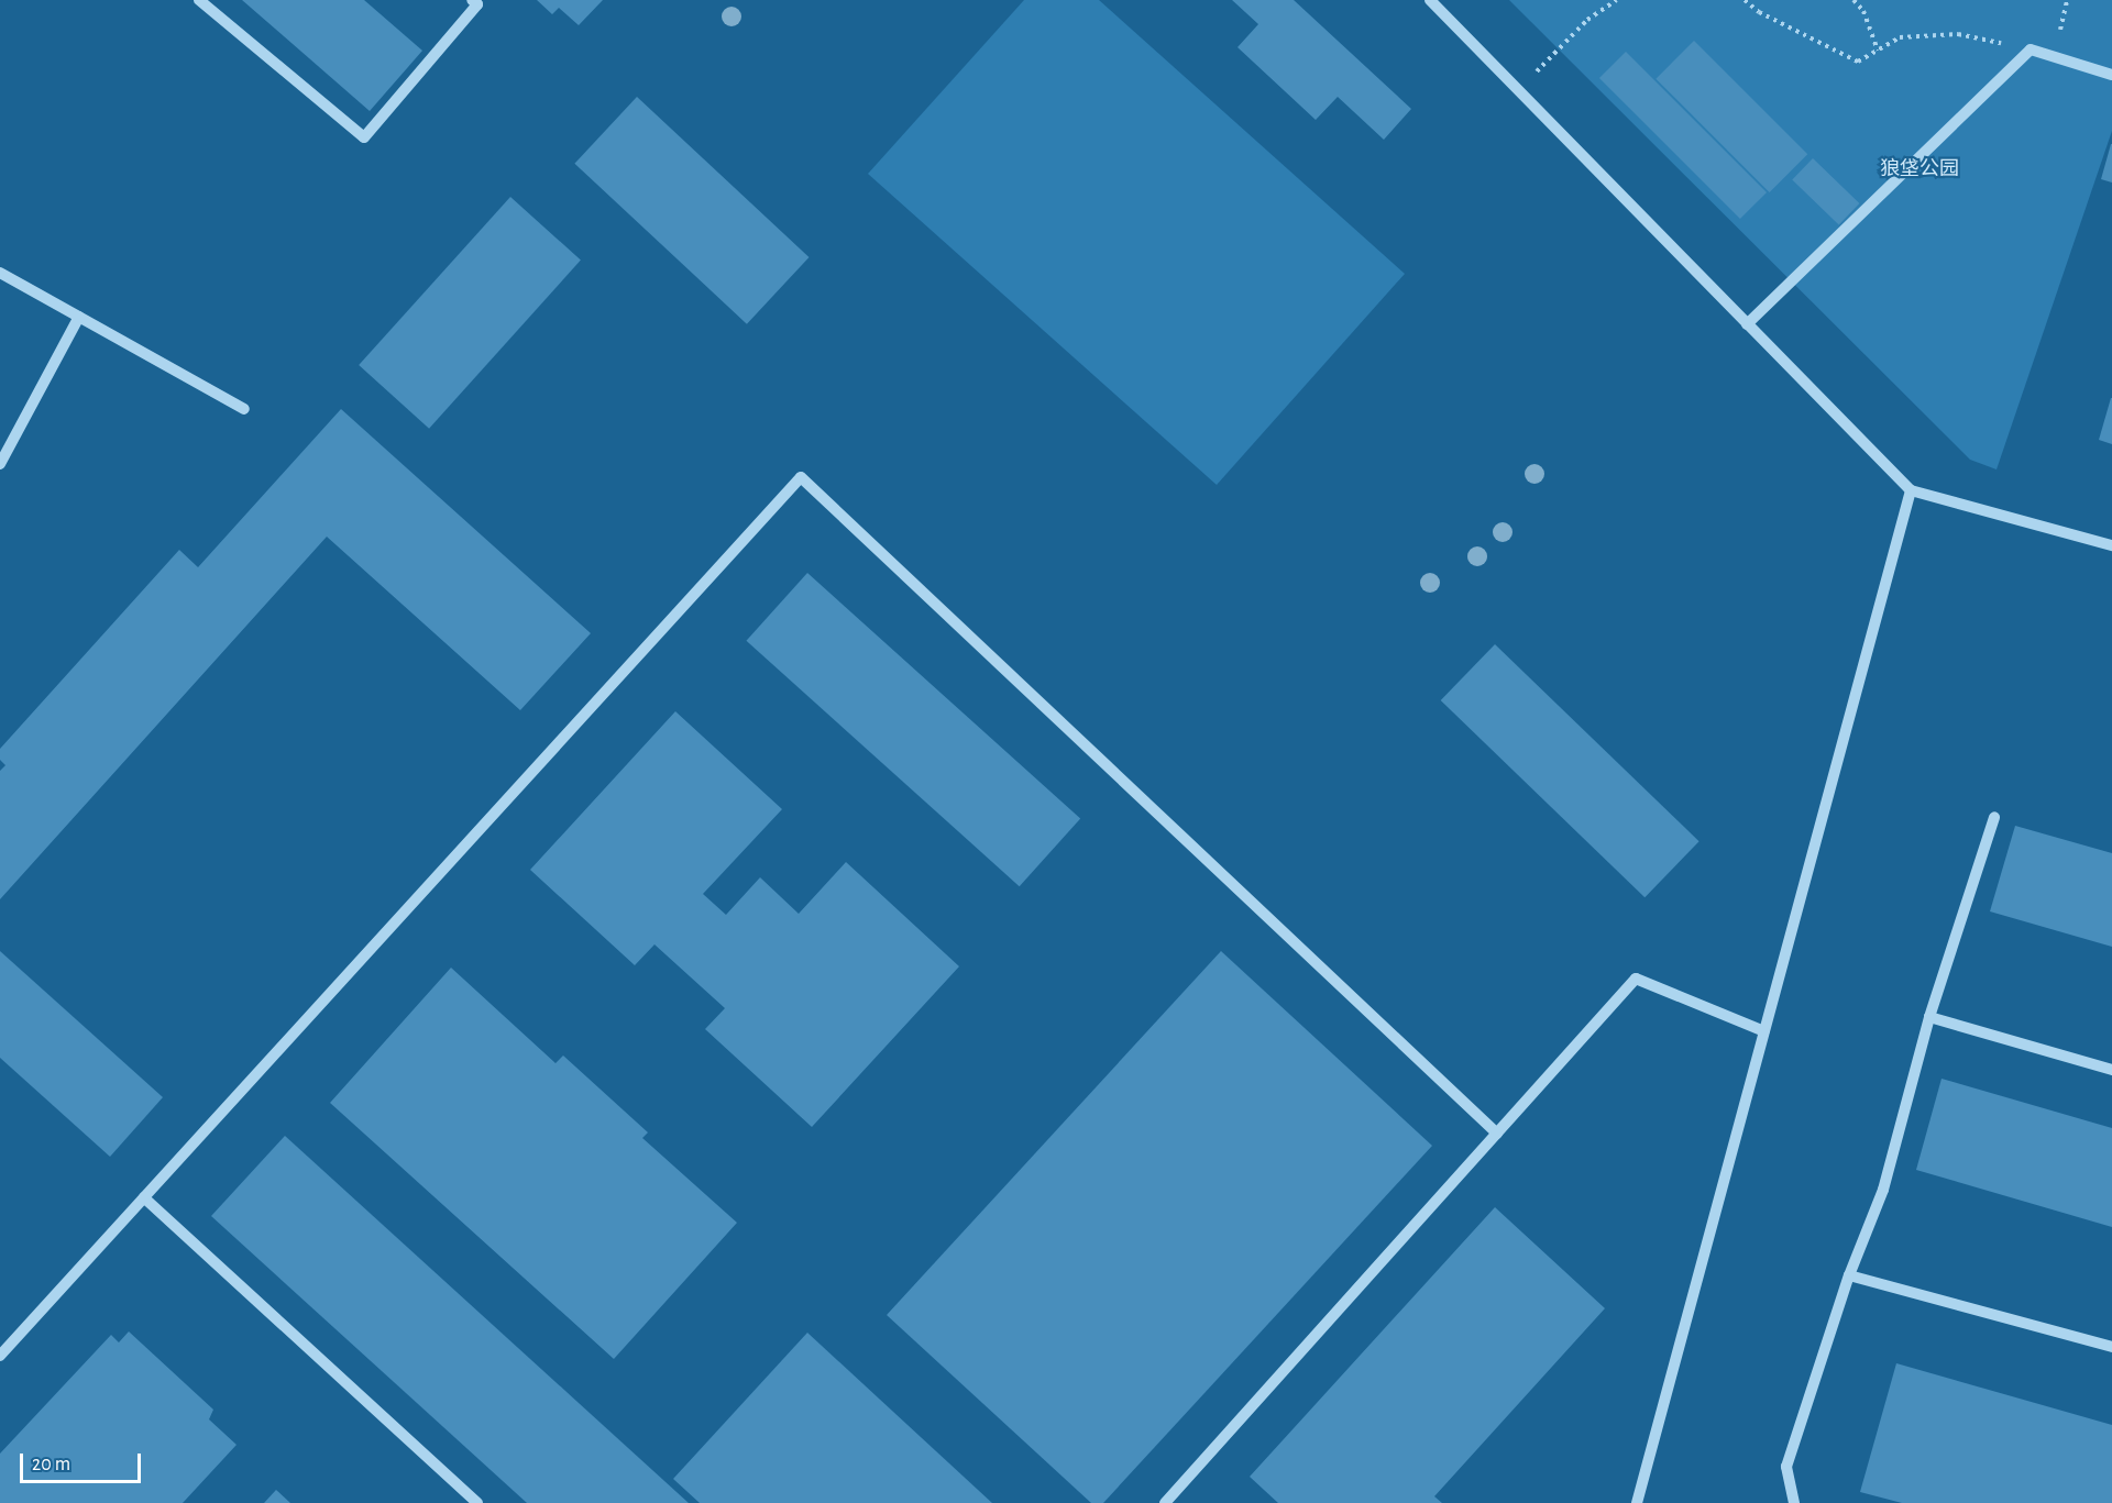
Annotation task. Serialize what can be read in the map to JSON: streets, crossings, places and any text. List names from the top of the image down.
{
  "parks": ["狼垡公园"],
  "scale_bar": "20 m"
}
